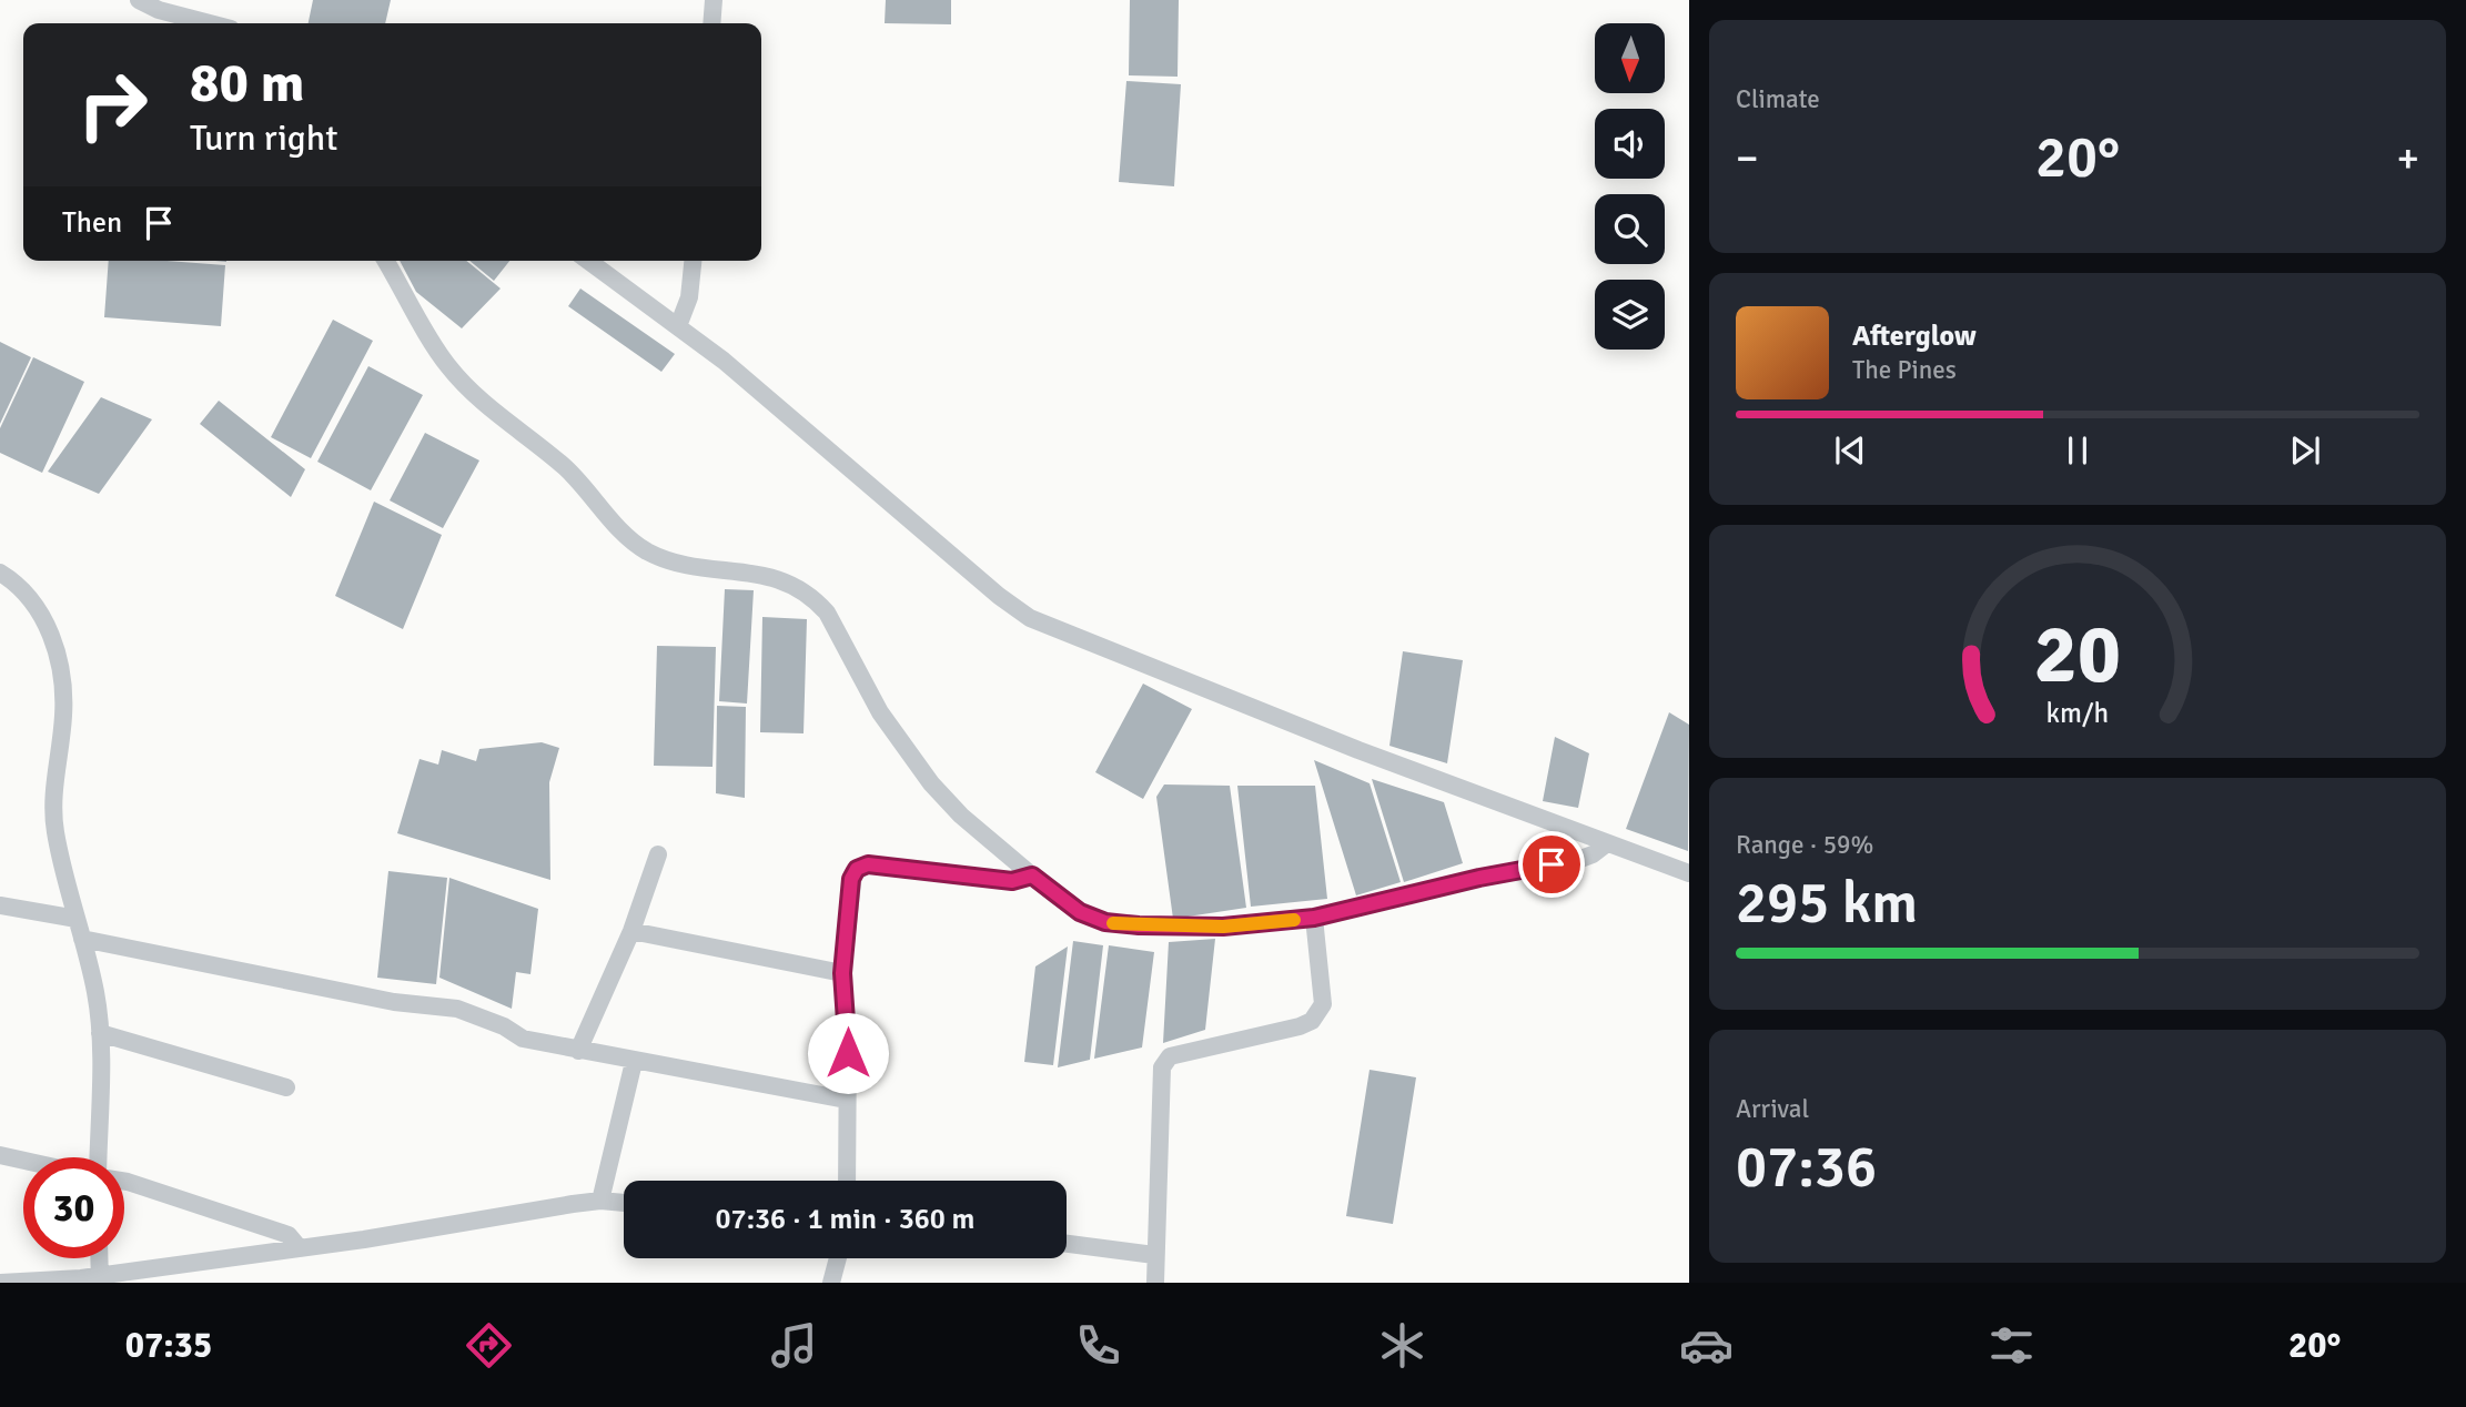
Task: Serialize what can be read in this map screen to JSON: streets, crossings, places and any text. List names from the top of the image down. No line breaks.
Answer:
{"north":"bottom","page":{"tile":["Climate",["Range · 59%","295 km"],["Arrival","07:36"]],"turn":["80 m","Turn right"],"heat":["−","20°","+"],"then":"Then","song":["Afterglow","The Pines"],"limit":"30","trip":"07:36 · 1 min · 360 m","tabs":["07:35","20°"],"gauge":["20","km/h"]}}
